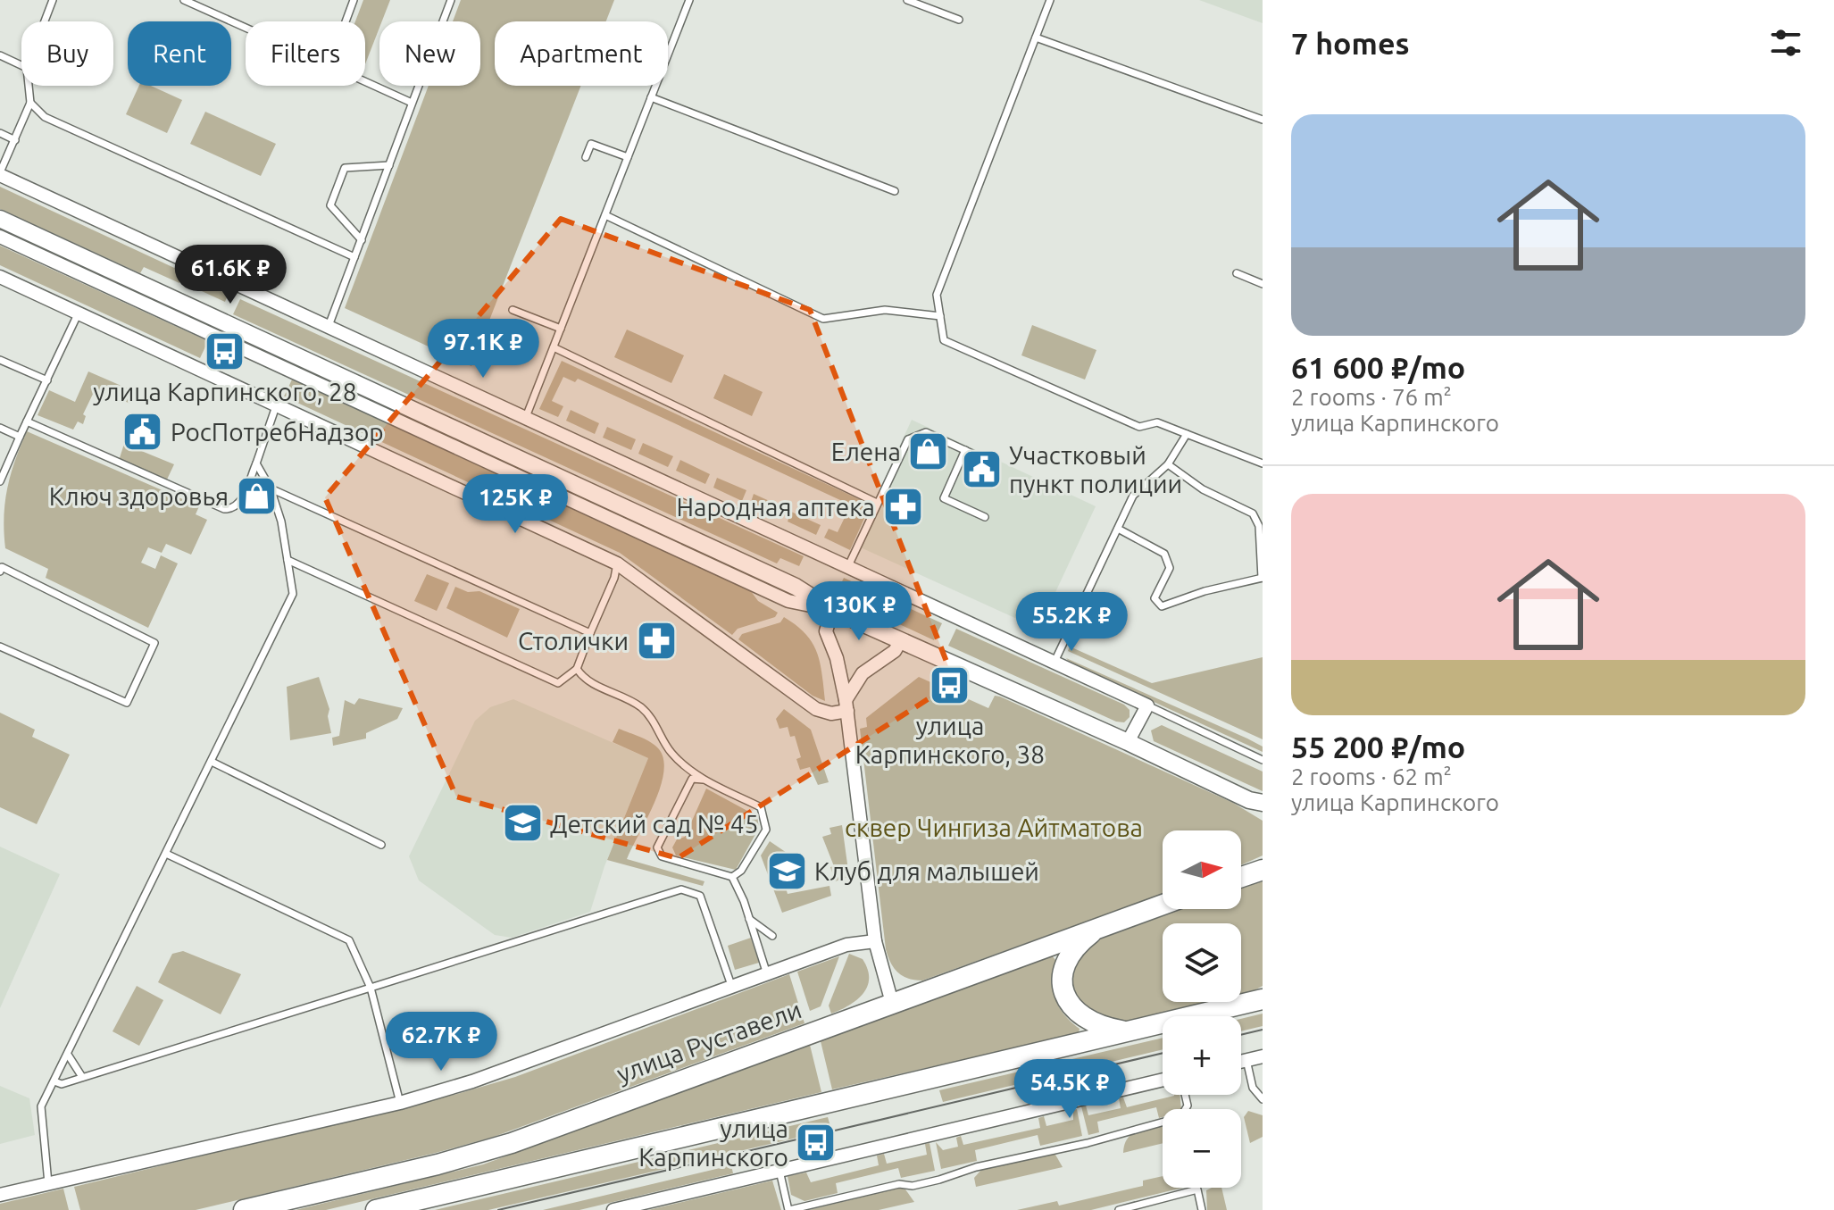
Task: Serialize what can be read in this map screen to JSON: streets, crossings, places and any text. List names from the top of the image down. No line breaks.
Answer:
{"streets":{"main road":["улица Руставели"]},"parks":["сквер Чингиза Айтматова"],"places":{"bus stop":["улица Карпинского, 28","улица Карпинского, 38","улица Карпинского"],"public building":["РосПотребНадзор","Участковый пункт полиции"],"shop":["Елена","Ключ здоровья"],"pharmacy":["Народная аптека","Столички"],"school or university":["Детский сад № 45","Клуб для малышей"]},"north":"right","page":{"heading":"7 homes","chip":["Buy","Rent","Filters","New","Apartment"],"list":[{"name":"61 600 ₽/mo","note":"2 rooms · 76 m² · улица Карпинского"},{"name":"55 200 ₽/mo","note":"2 rooms · 62 m² · улица Карпинского"}],"price":["61.6K ₽","97.1K ₽","125K ₽","130K ₽","55.2K ₽","62.7K ₽","54.5K ₽"],"map_buttons":["+","−"]}}
